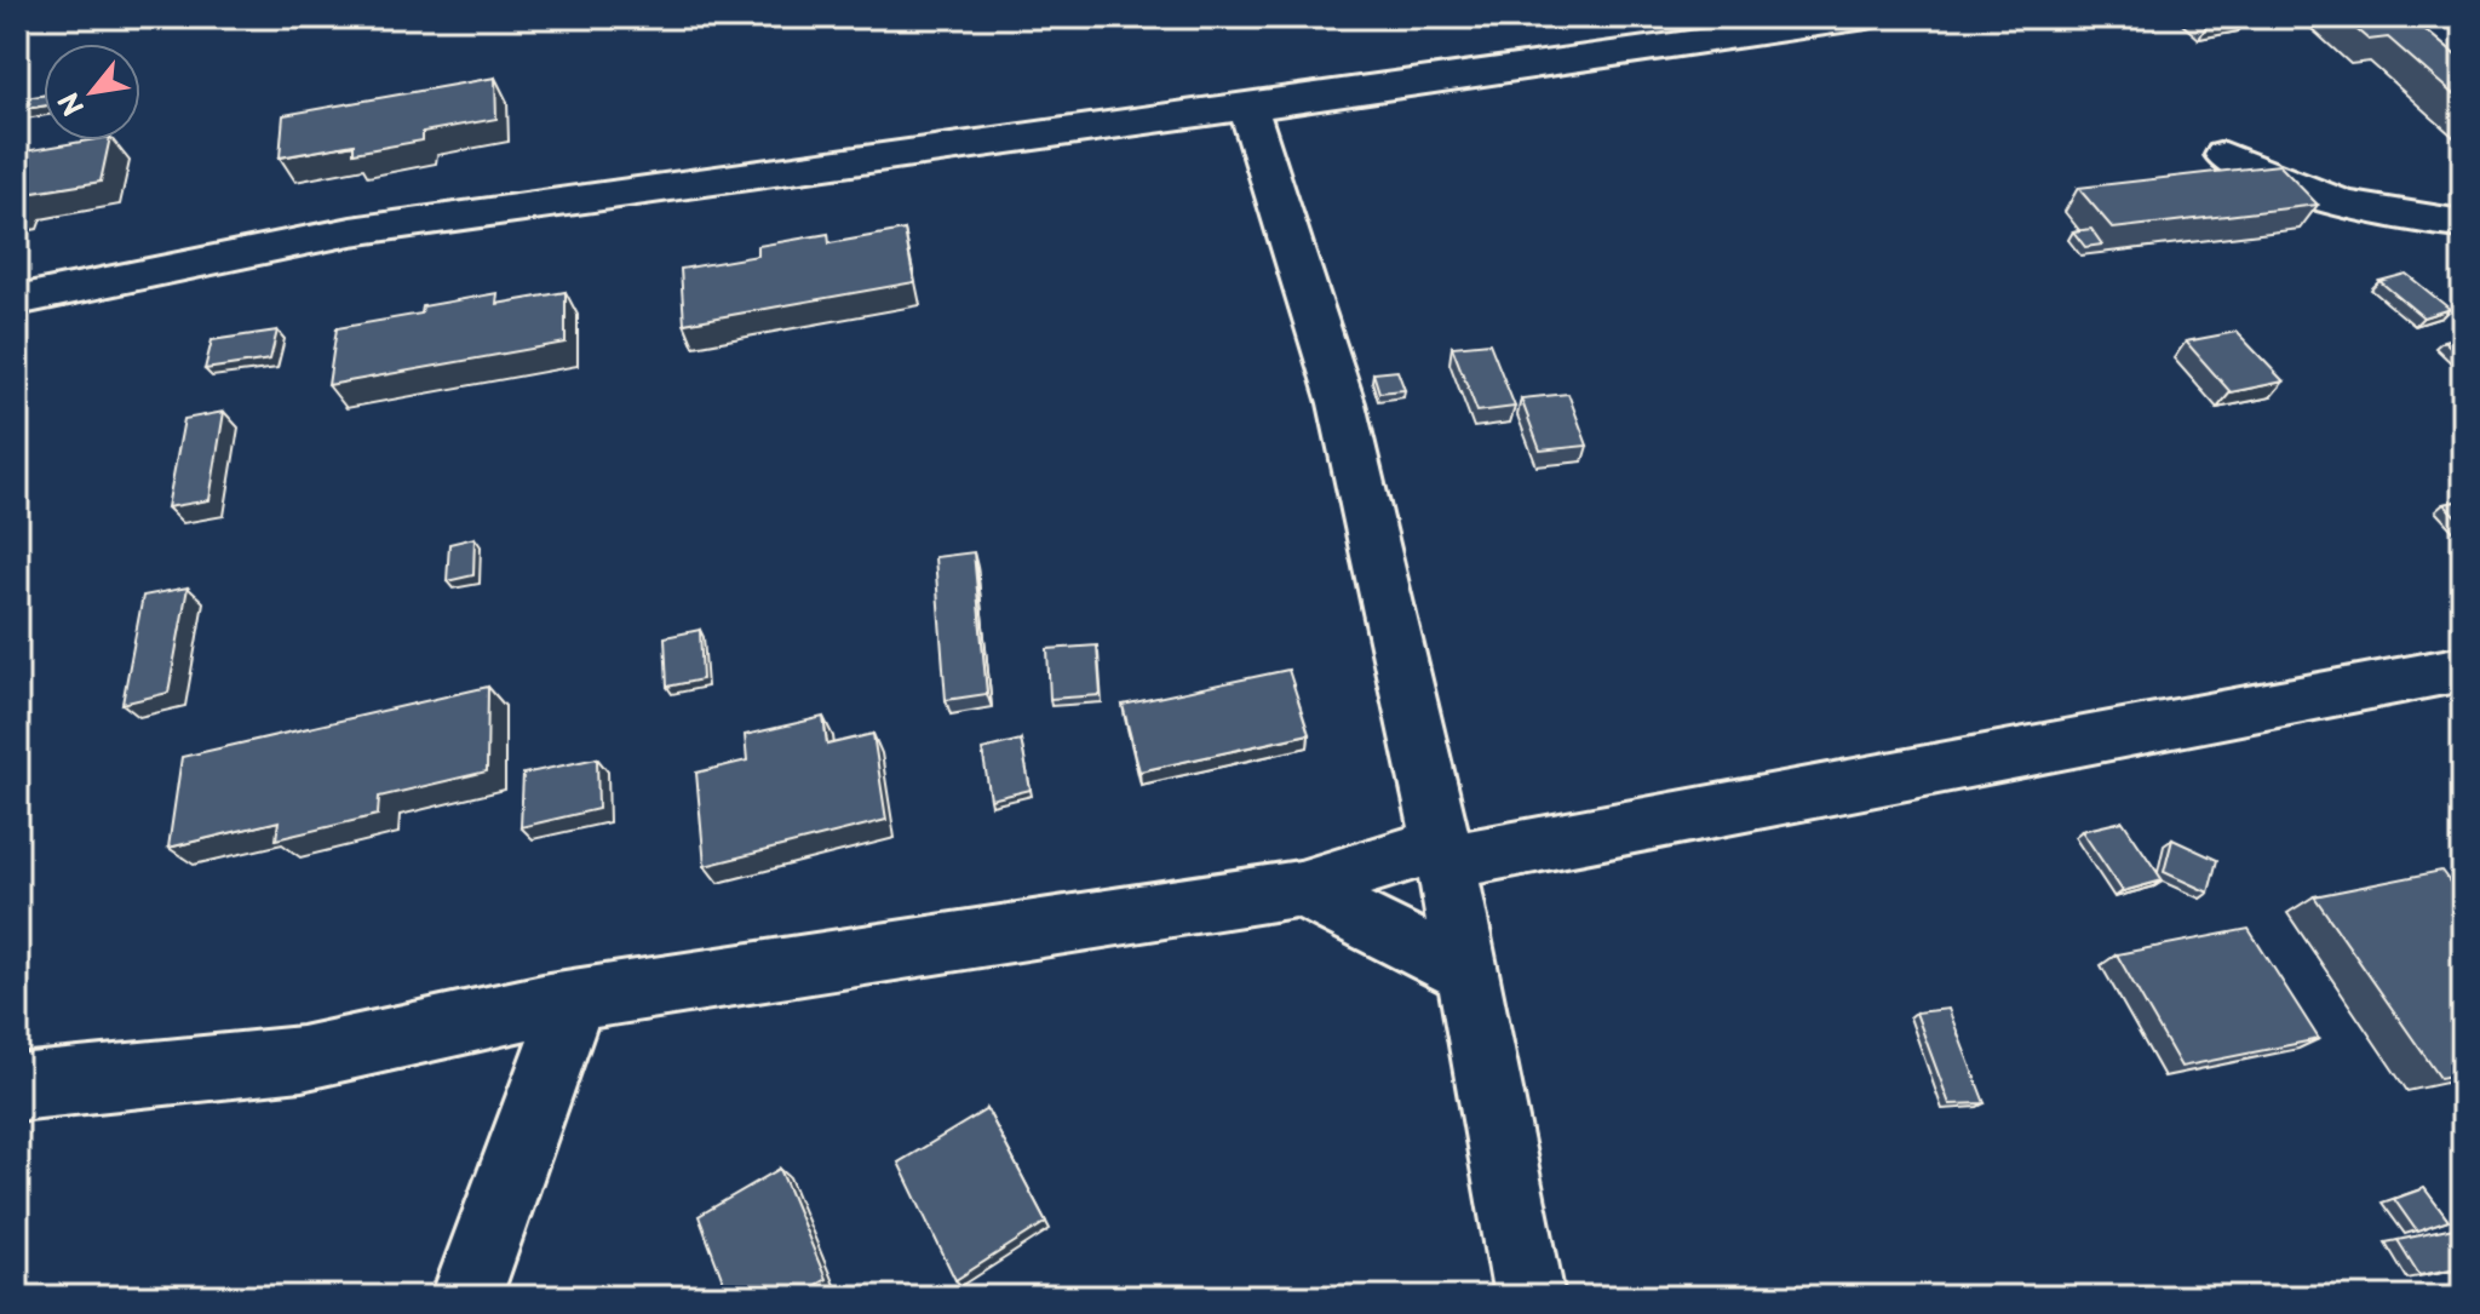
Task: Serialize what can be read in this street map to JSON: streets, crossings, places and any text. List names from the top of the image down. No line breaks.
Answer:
{"north":"bottom left"}
